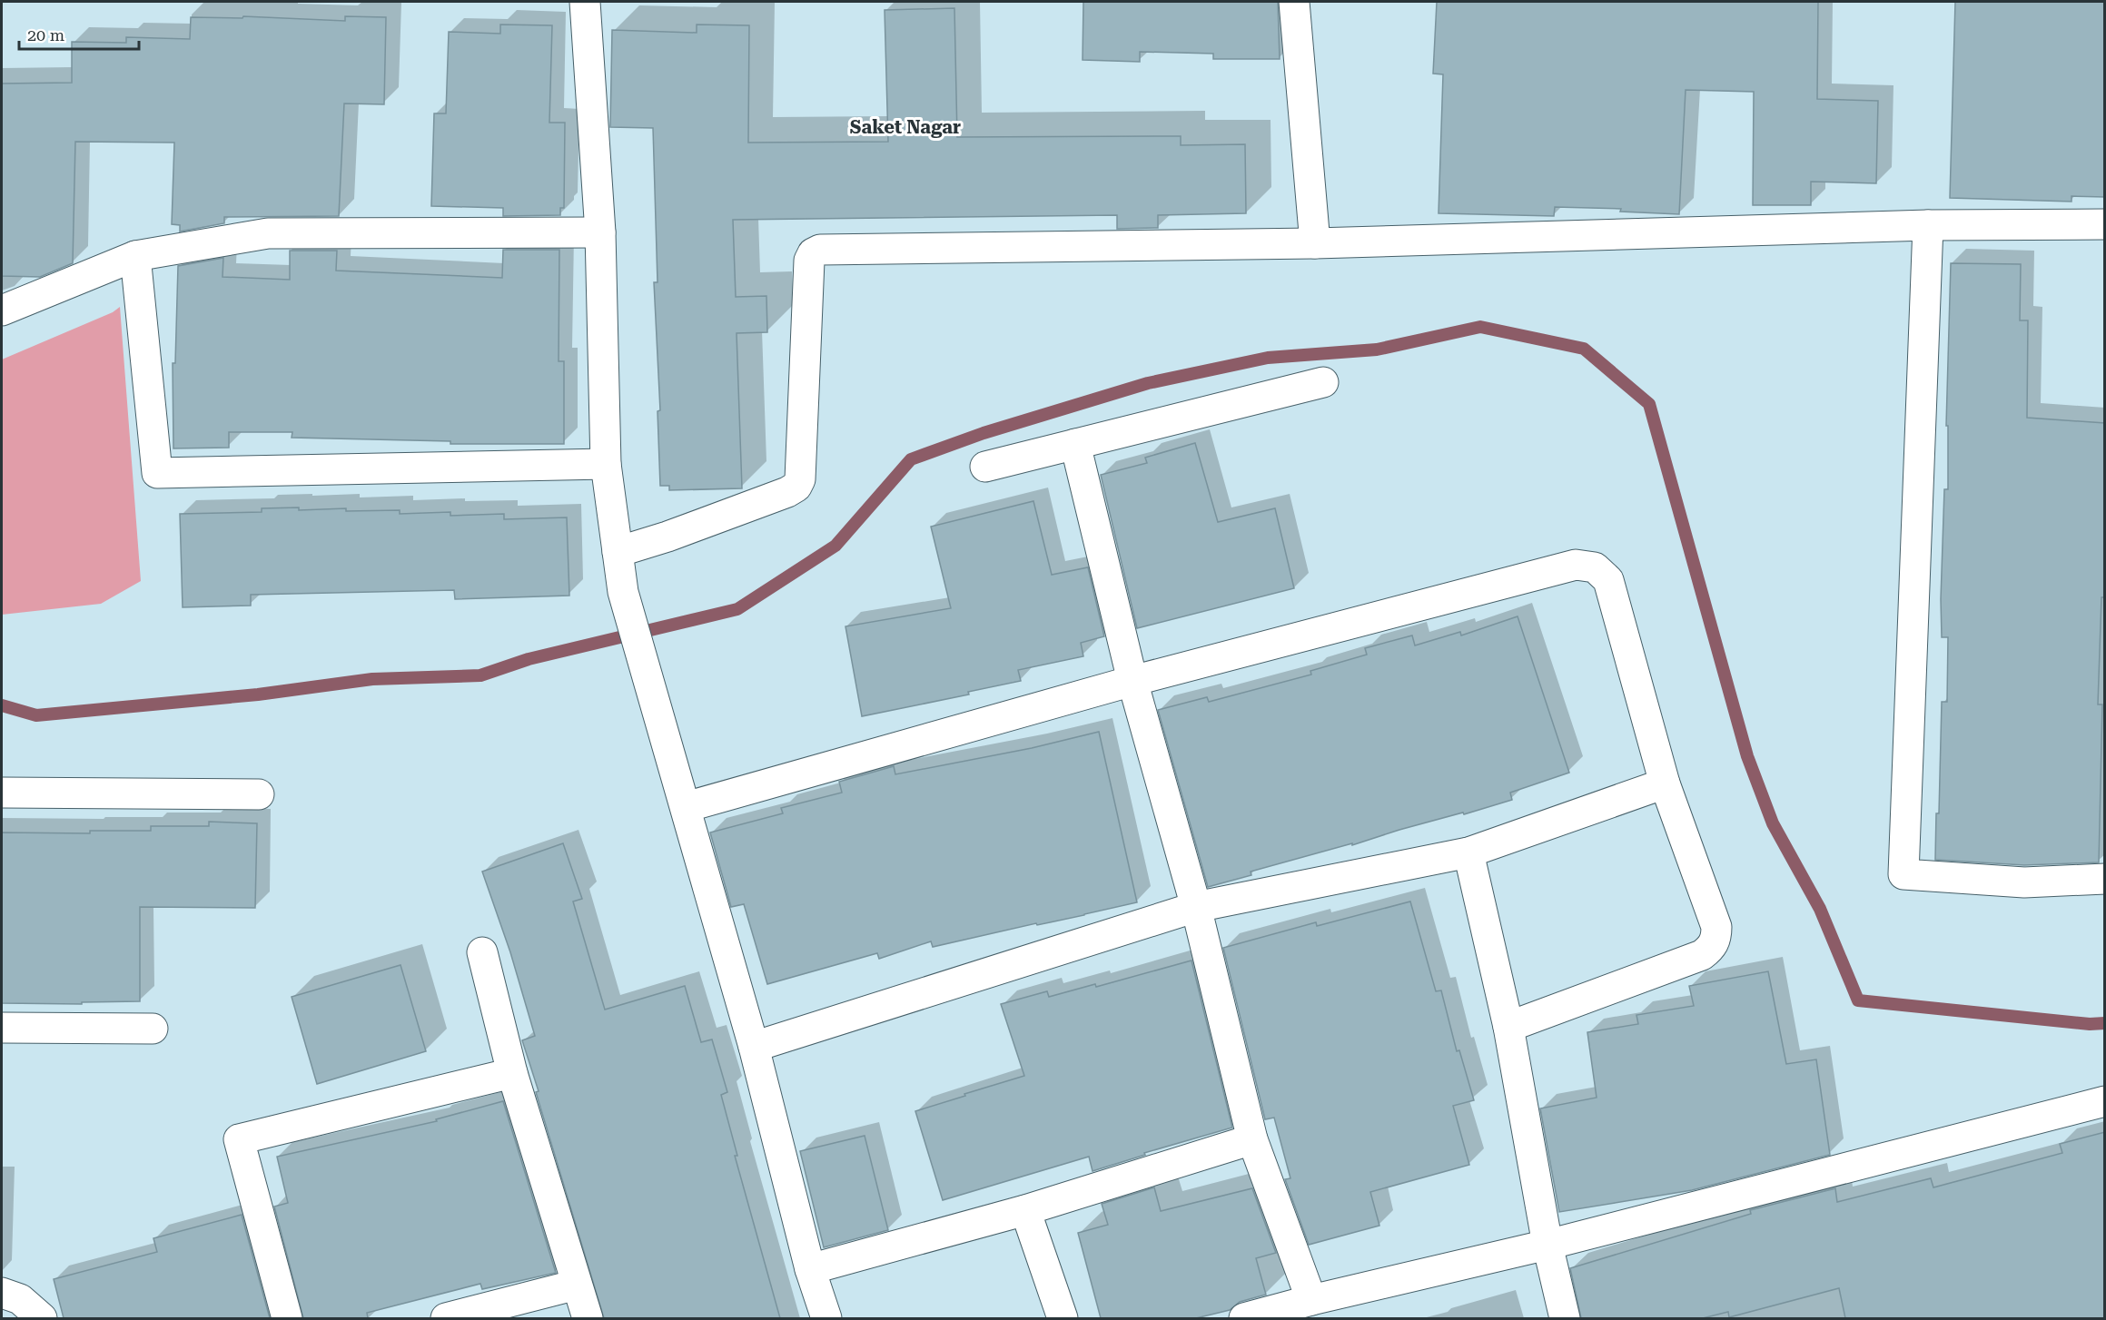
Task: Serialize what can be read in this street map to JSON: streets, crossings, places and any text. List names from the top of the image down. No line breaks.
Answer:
{"districts":["Saket Nagar"],"scale_bar":"20 m"}
